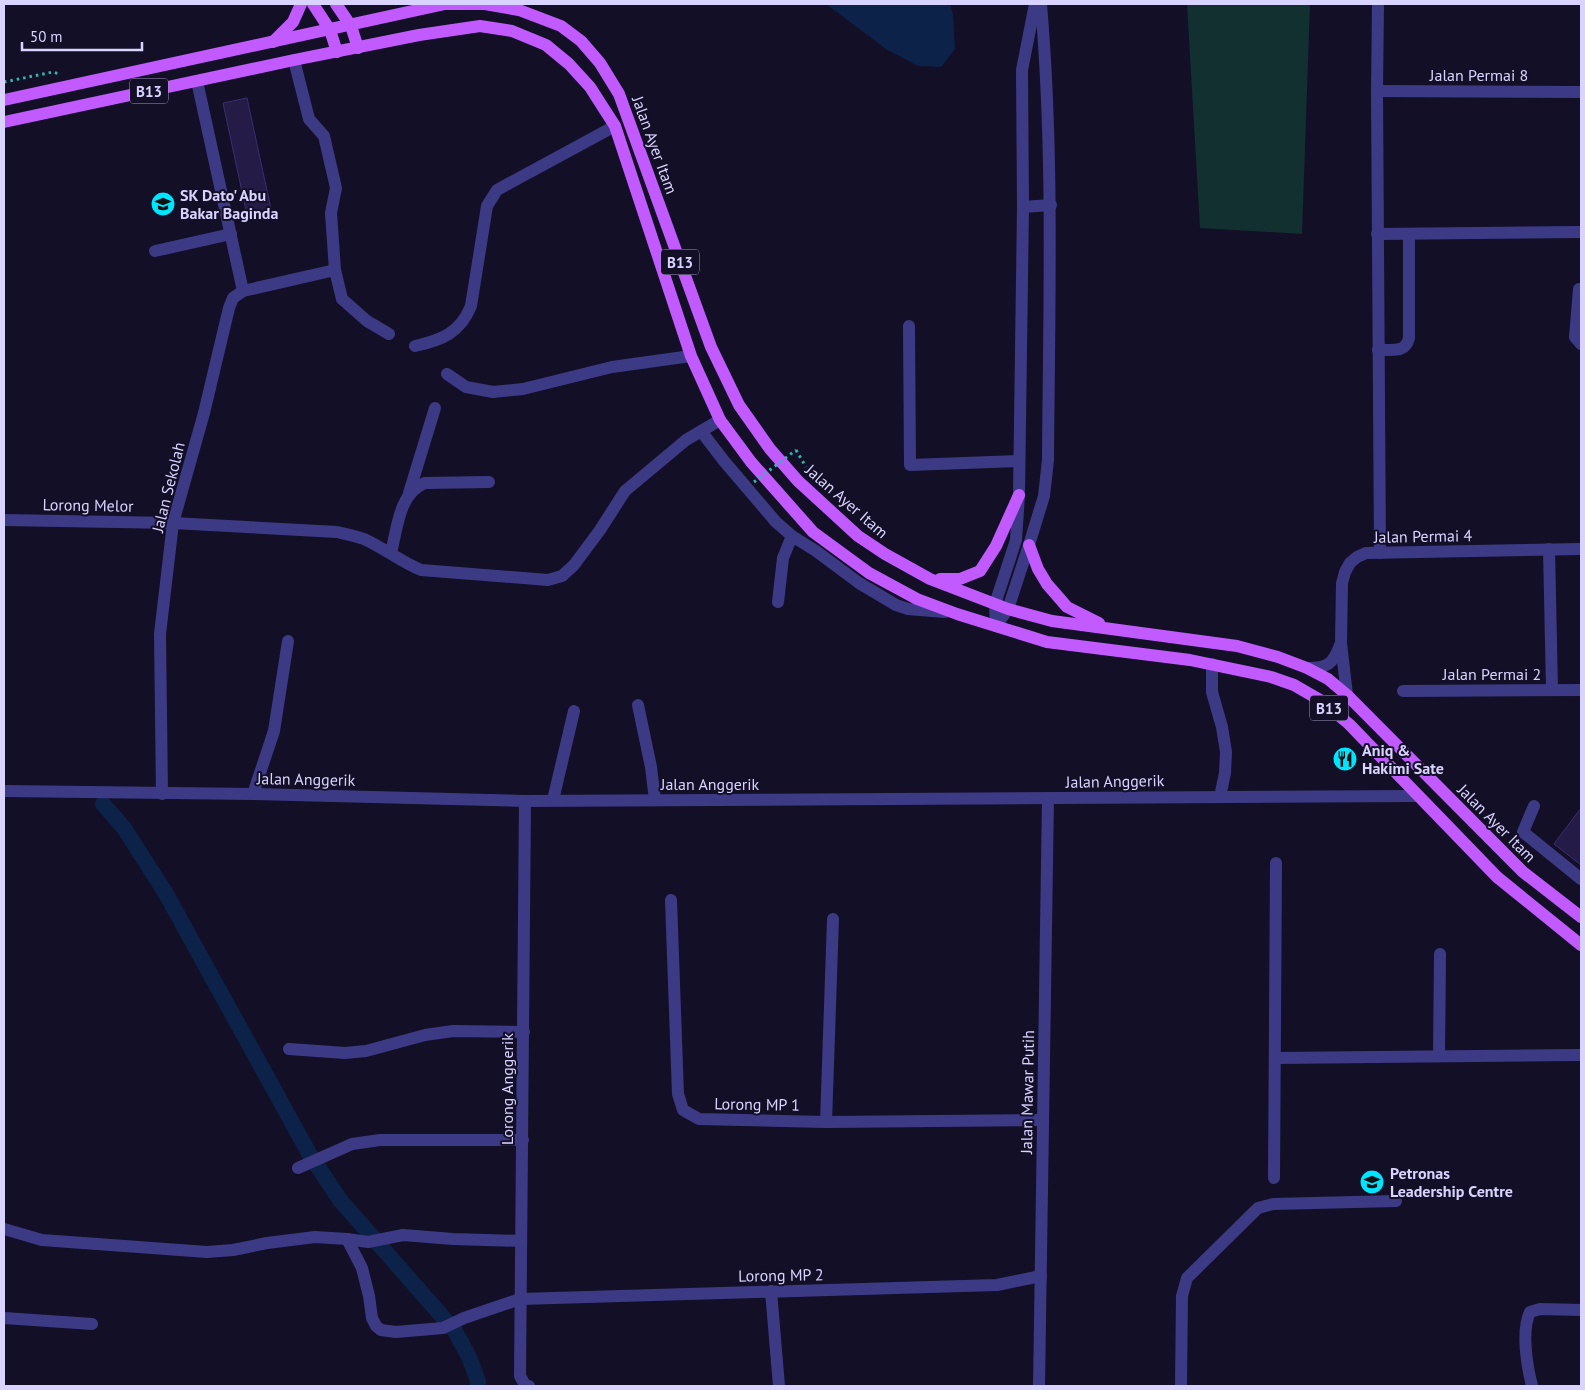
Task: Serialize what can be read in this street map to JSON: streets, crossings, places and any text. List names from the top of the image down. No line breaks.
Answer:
{"streets":{"main road":["B13","Jalan Ayer Itam"],"street":["Jalan Permai 8","Jalan Sekolah","Lorong Melor","Jalan Permai 4","Jalan Permai 2","Jalan Anggerik","Lorong Anggerik","Jalan Mawar Putih","Lorong MP 1","Lorong MP 2"]},"crossings":[["B13","Jalan Ayer Itam"],["B13","Jalan Anggerik"],["Jalan Ayer Itam","Lorong Melor"],["Jalan Ayer Itam","Jalan Permai 4"],["Jalan Sekolah","Lorong Melor"],["Jalan Sekolah","Jalan Anggerik"],["Jalan Anggerik","Lorong Anggerik"],["Jalan Anggerik","Jalan Mawar Putih"],["Lorong Anggerik","Lorong MP 2"],["Jalan Mawar Putih","Lorong MP 1"],["Jalan Mawar Putih","Lorong MP 2"]],"places":{"school or university":["SK Dato' Abu Bakar Baginda","Petronas Leadership Centre"],"restaurant":["Aniq & Hakimi Sate"]},"scale_bar":"50 m"}
